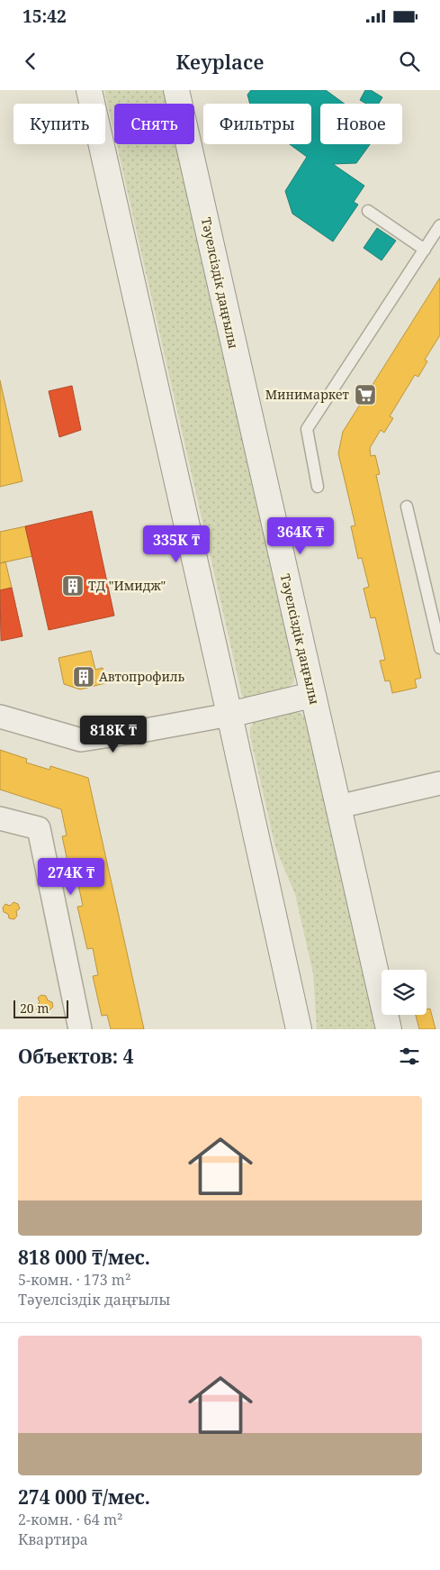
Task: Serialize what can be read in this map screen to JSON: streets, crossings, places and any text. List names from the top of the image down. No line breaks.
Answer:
{"streets":{"street":["Тәуелсіздік даңғылы"]},"places":{"supermarket":["Минимаркет"],"building":["ТД \"Имидж\"","Автопрофиль"]},"scale_bar":"20 m","page":{"status":"15:42","header":"Keyplace","chip":["Купить","Снять","Фильтры","Новое"],"price":["364K ₸","335K ₸","818K ₸","274K ₸"],"scale":"20 m","heading":"Объектов: 4","list":[{"name":"818 000 ₸/мес.","note":"5-комн. · 173 m² · Тәуелсіздік даңғылы"},{"name":"274 000 ₸/мес.","note":"2-комн. · 64 m² · Квартира"}]}}
